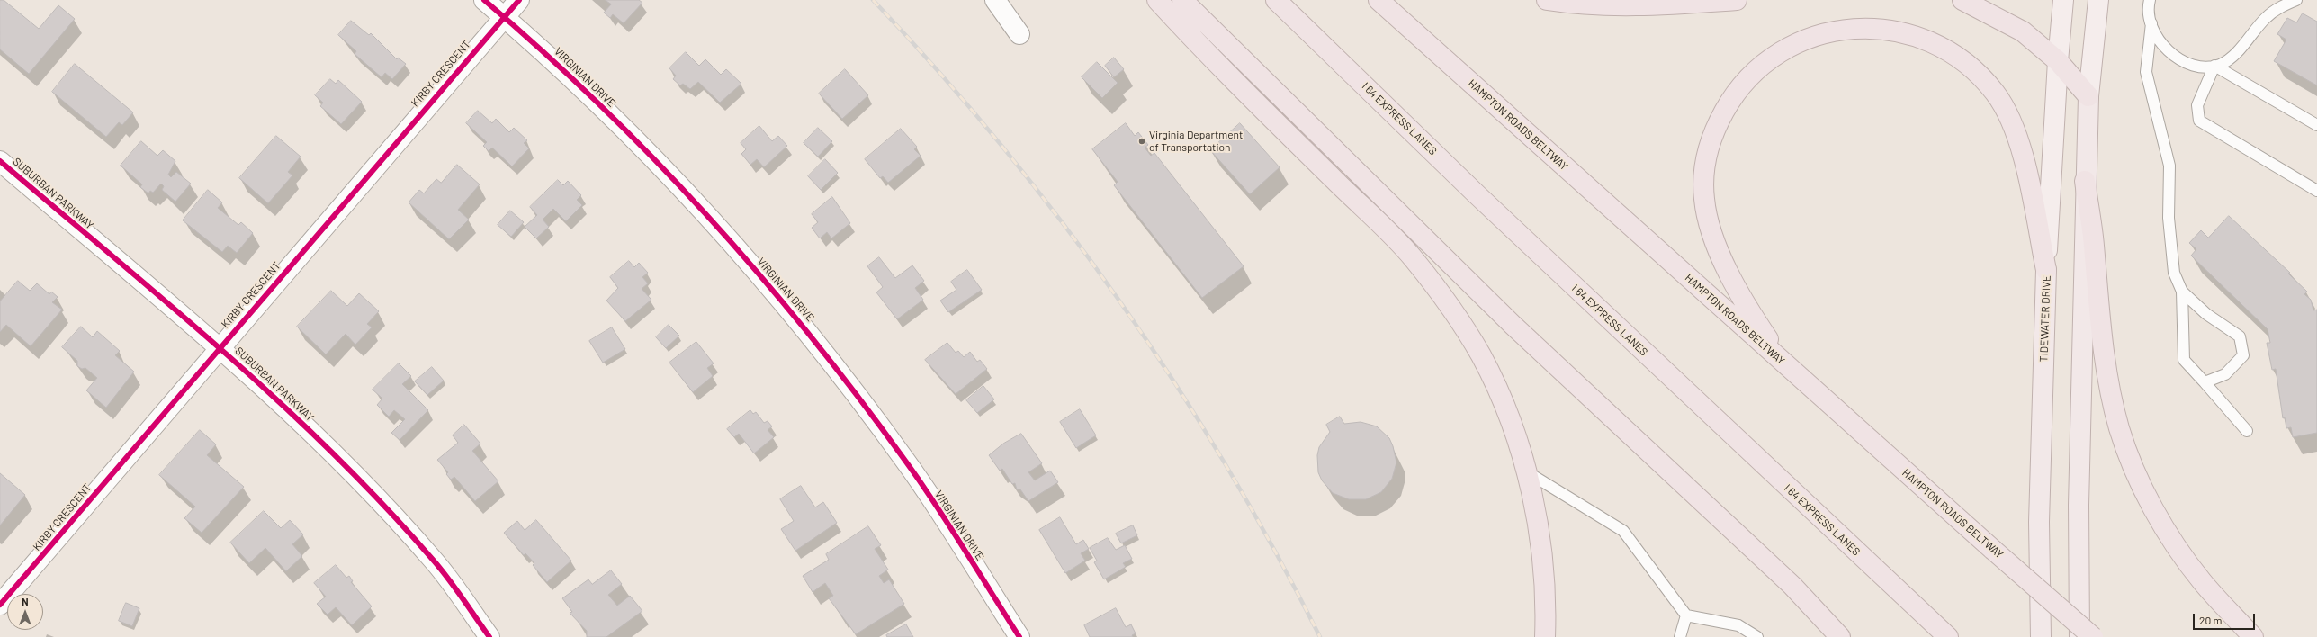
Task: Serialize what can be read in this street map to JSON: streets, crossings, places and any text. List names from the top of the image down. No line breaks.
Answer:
{"streets":{"highway":["I 64 EXPRESS LANES","HAMPTON ROADS BELTWAY","TIDEWATER DRIVE"],"street":["KIRBY CRESCENT","VIRGINIAN DRIVE","SUBURBAN PARKWAY"]},"crossings":[["KIRBY CRESCENT","VIRGINIAN DRIVE"],["KIRBY CRESCENT","SUBURBAN PARKWAY"]],"places":["Virginia Department of Transportation"],"scale_bar":"20 m","north":"top"}
